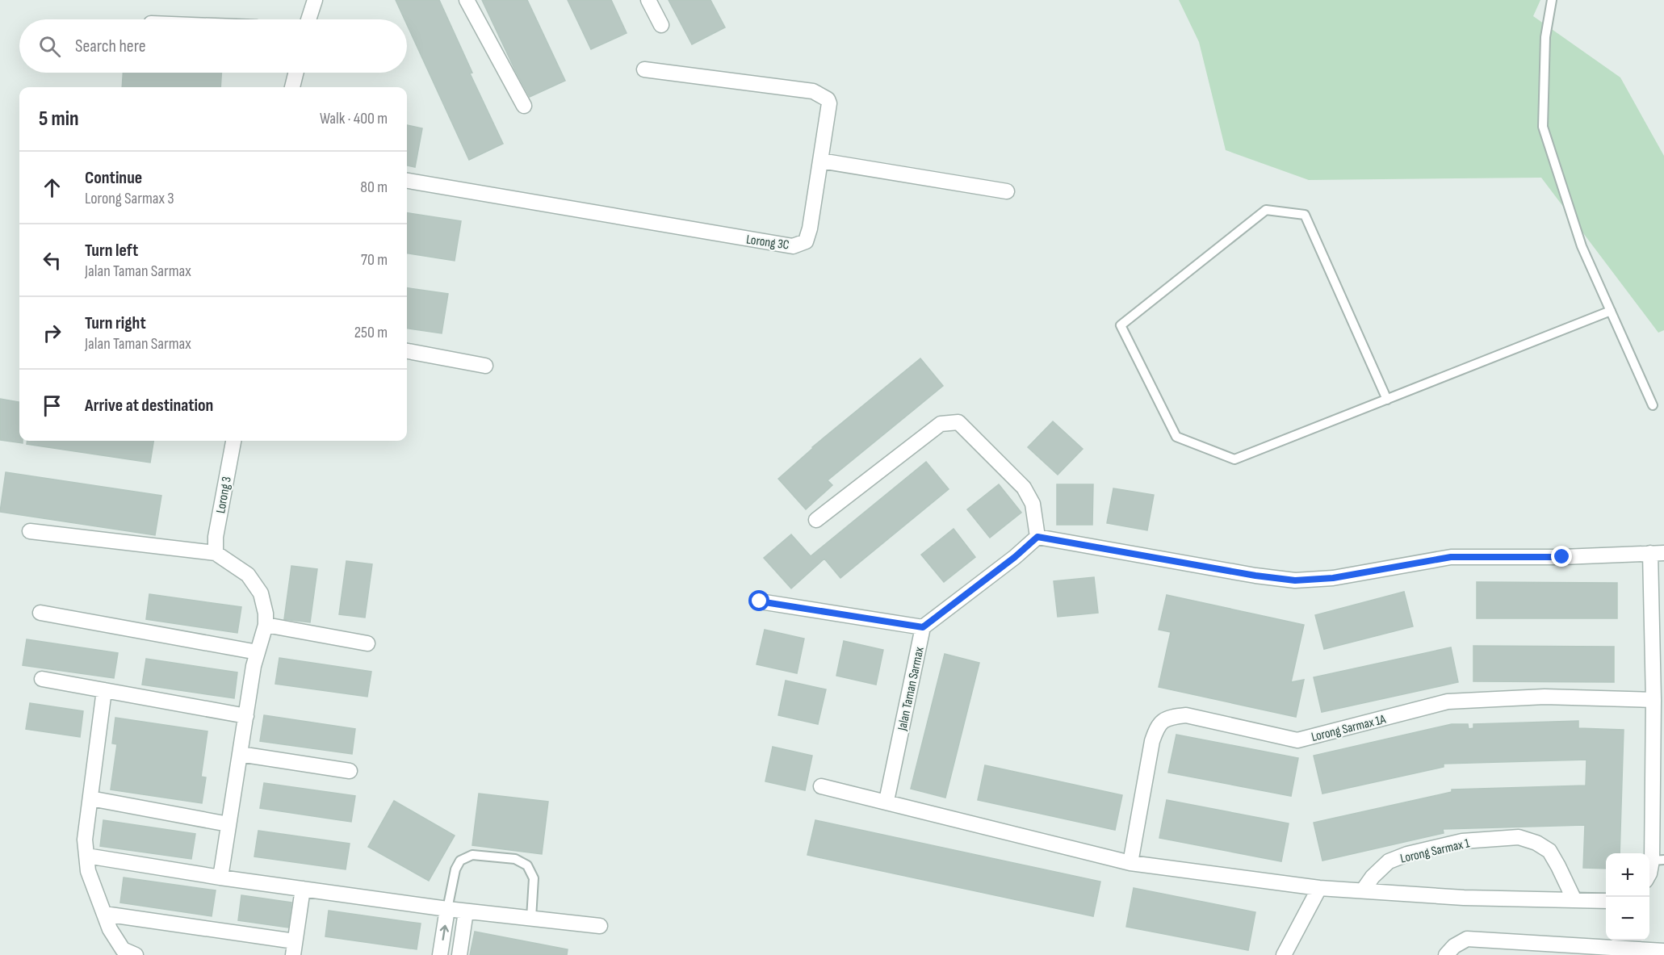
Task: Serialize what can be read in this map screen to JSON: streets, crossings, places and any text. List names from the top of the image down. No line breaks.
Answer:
{"streets":{"street":["Lorong 3C","Lorong 3","Jalan Taman Sarmax","Lorong Sarmax 1A","Lorong Sarmax 1"]},"page":{"search":"Search here","heading":["5 min","Walk · 400 m"],"list":[["Continue","Lorong Sarmax 3","80 m"],["Turn left","Jalan Taman Sarmax","70 m"],["Turn right","Jalan Taman Sarmax","250 m"],"Arrive at destination"],"map_buttons":["+","−"]}}
